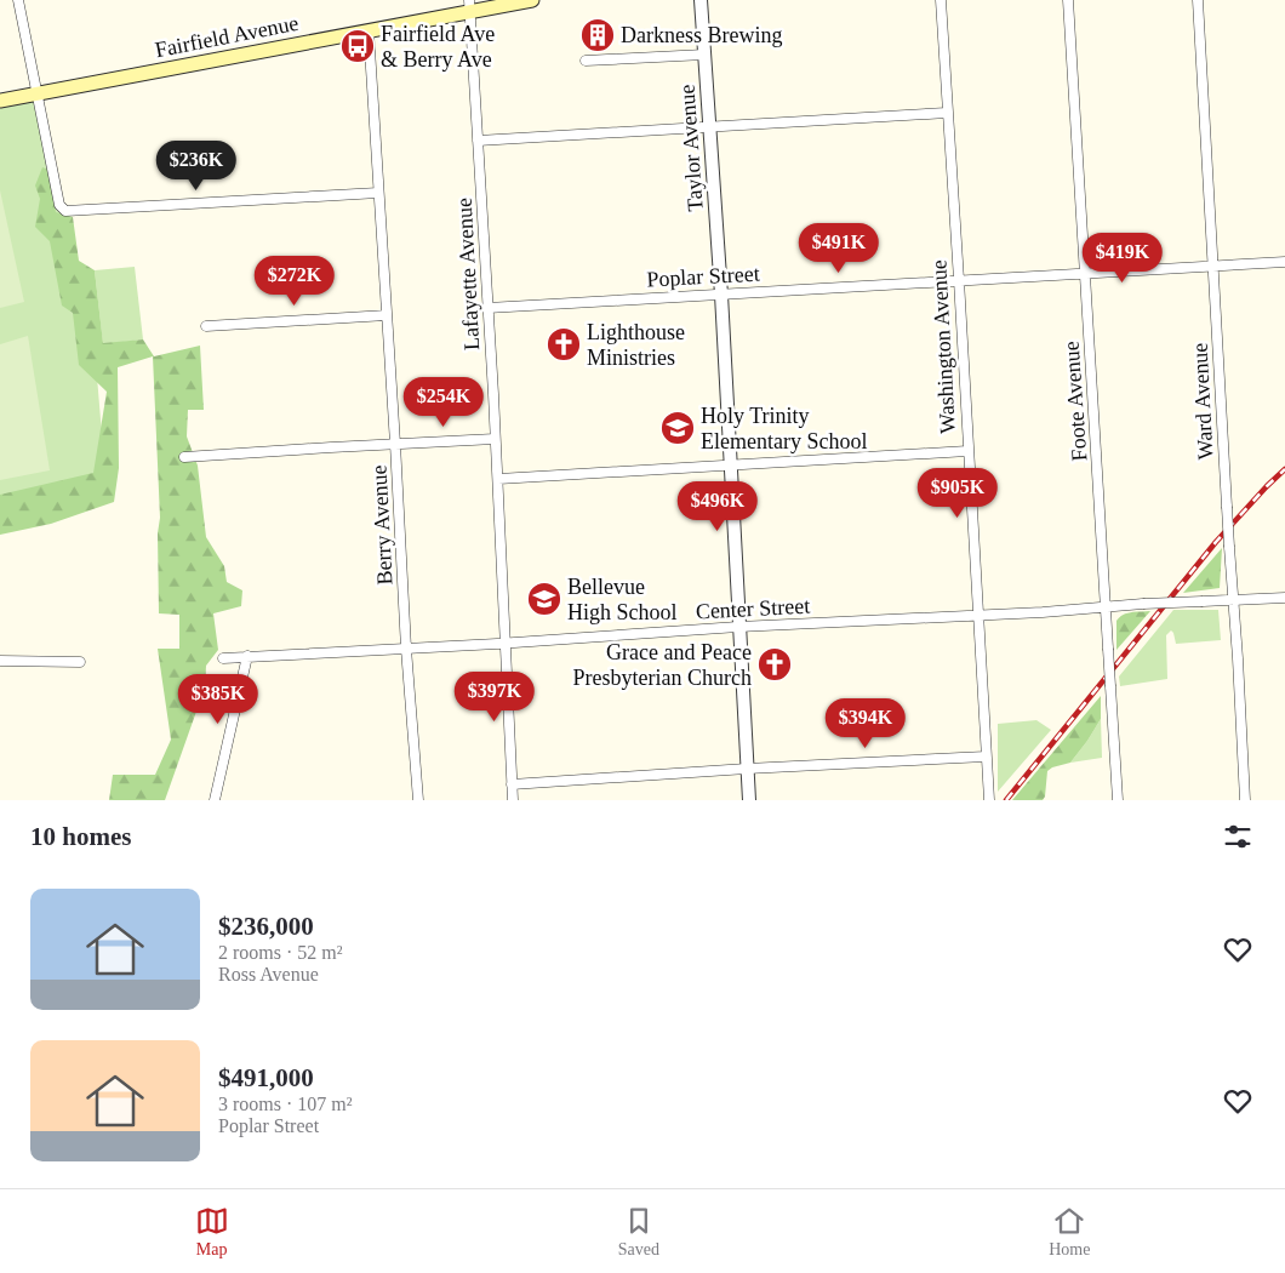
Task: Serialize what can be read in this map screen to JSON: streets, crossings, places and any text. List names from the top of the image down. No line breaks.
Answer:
{"streets":{"main road":["Fairfield Avenue"],"street":["Taylor Avenue","Lafayette Avenue","Poplar Street","Washington Avenue","Foote Avenue","Ward Avenue","Berry Avenue","Center Street"]},"crossings":[["Fairfield Avenue","Lafayette Avenue"],["Fairfield Avenue","Berry Avenue"],["Taylor Avenue","Poplar Street"],["Taylor Avenue","Center Street"],["Lafayette Avenue","Poplar Street"],["Lafayette Avenue","Center Street"],["Poplar Street","Washington Avenue"],["Poplar Street","Foote Avenue"],["Poplar Street","Ward Avenue"],["Washington Avenue","Center Street"],["Foote Avenue","Center Street"],["Ward Avenue","Center Street"],["Berry Avenue","Center Street"]],"places":{"building":["Darkness Brewing"],"bus stop":["Fairfield Ave & Berry Ave"],"church":["Lighthouse Ministries","Grace and Peace Presbyterian Church"],"school or university":["Holy Trinity Elementary School","Bellevue High School"]},"page":{"price":["$236K","$491K","$419K","$272K","$254K","$905K","$496K","$397K","$385K","$394K"],"heading":"10 homes","list":[{"name":"$236,000","note":"2 rooms · 52 m² · Ross Avenue"},{"name":"$491,000","note":"3 rooms · 107 m² · Poplar Street"}],"tabs":["Map","Saved","Home"]}}
